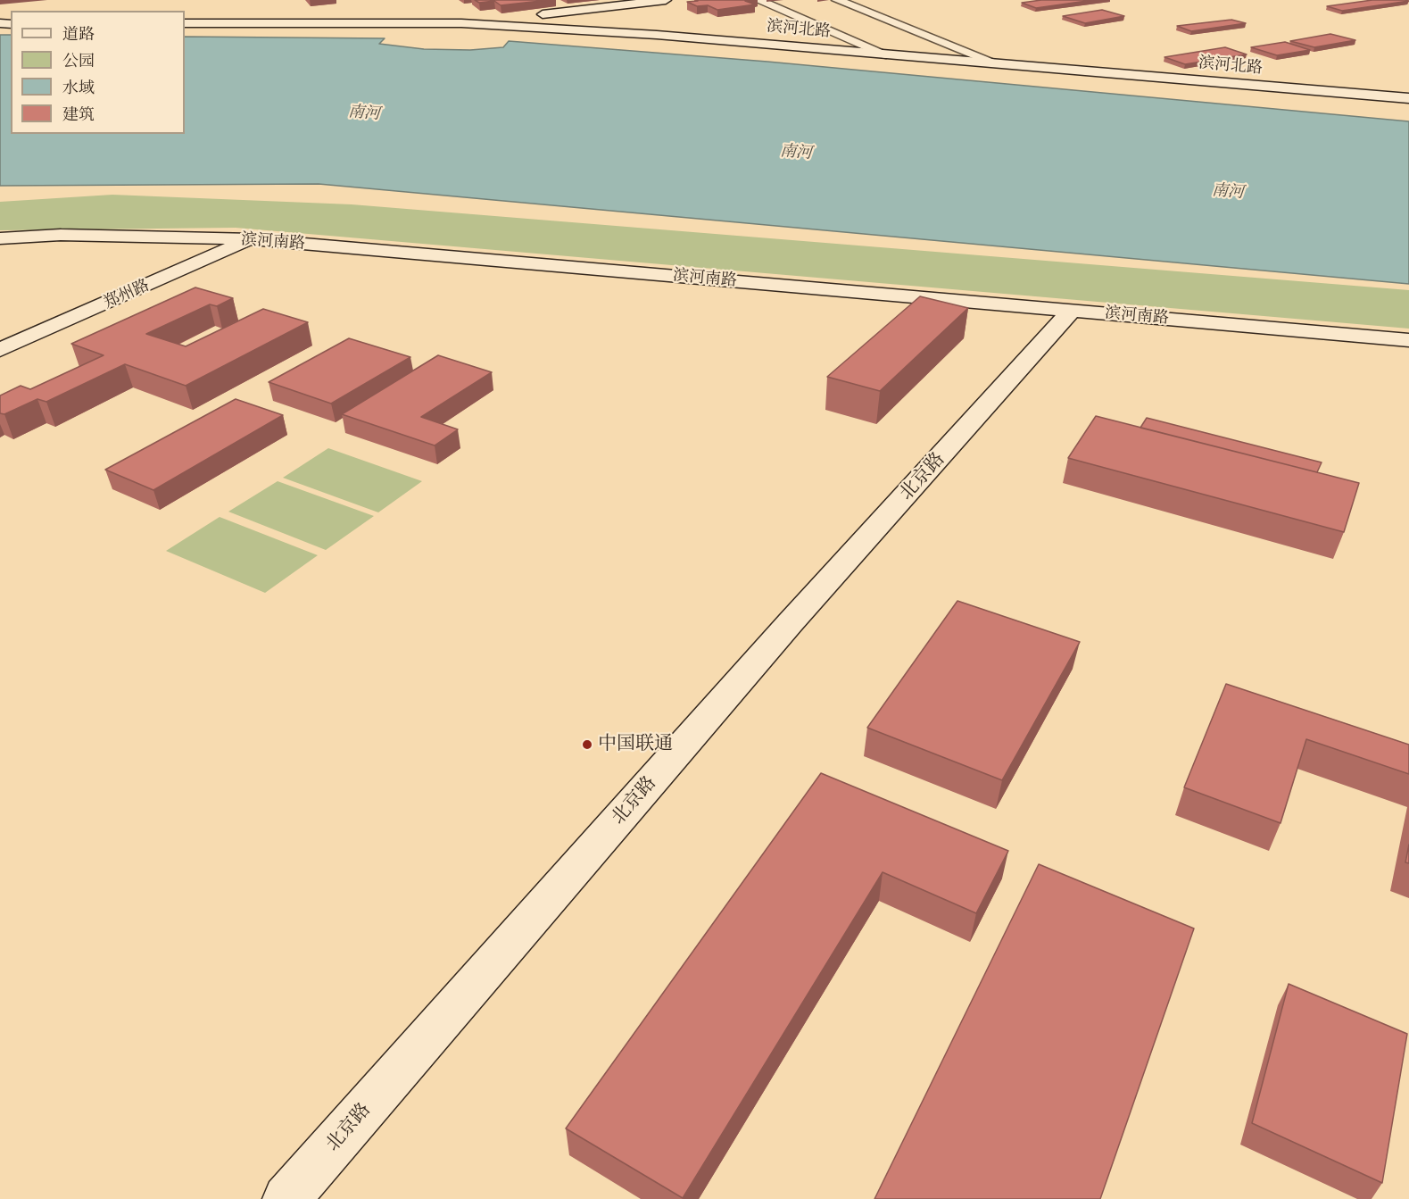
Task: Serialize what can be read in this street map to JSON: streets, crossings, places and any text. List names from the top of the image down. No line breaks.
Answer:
{"streets":{"street":["滨河北路","滨河南路","郑州路","北京路"]},"crossings":[["滨河南路","郑州路"],["滨河南路","北京路"]],"water":["南河"],"places":["中国联通"],"legend":["道路","公园","水域","建筑"]}
